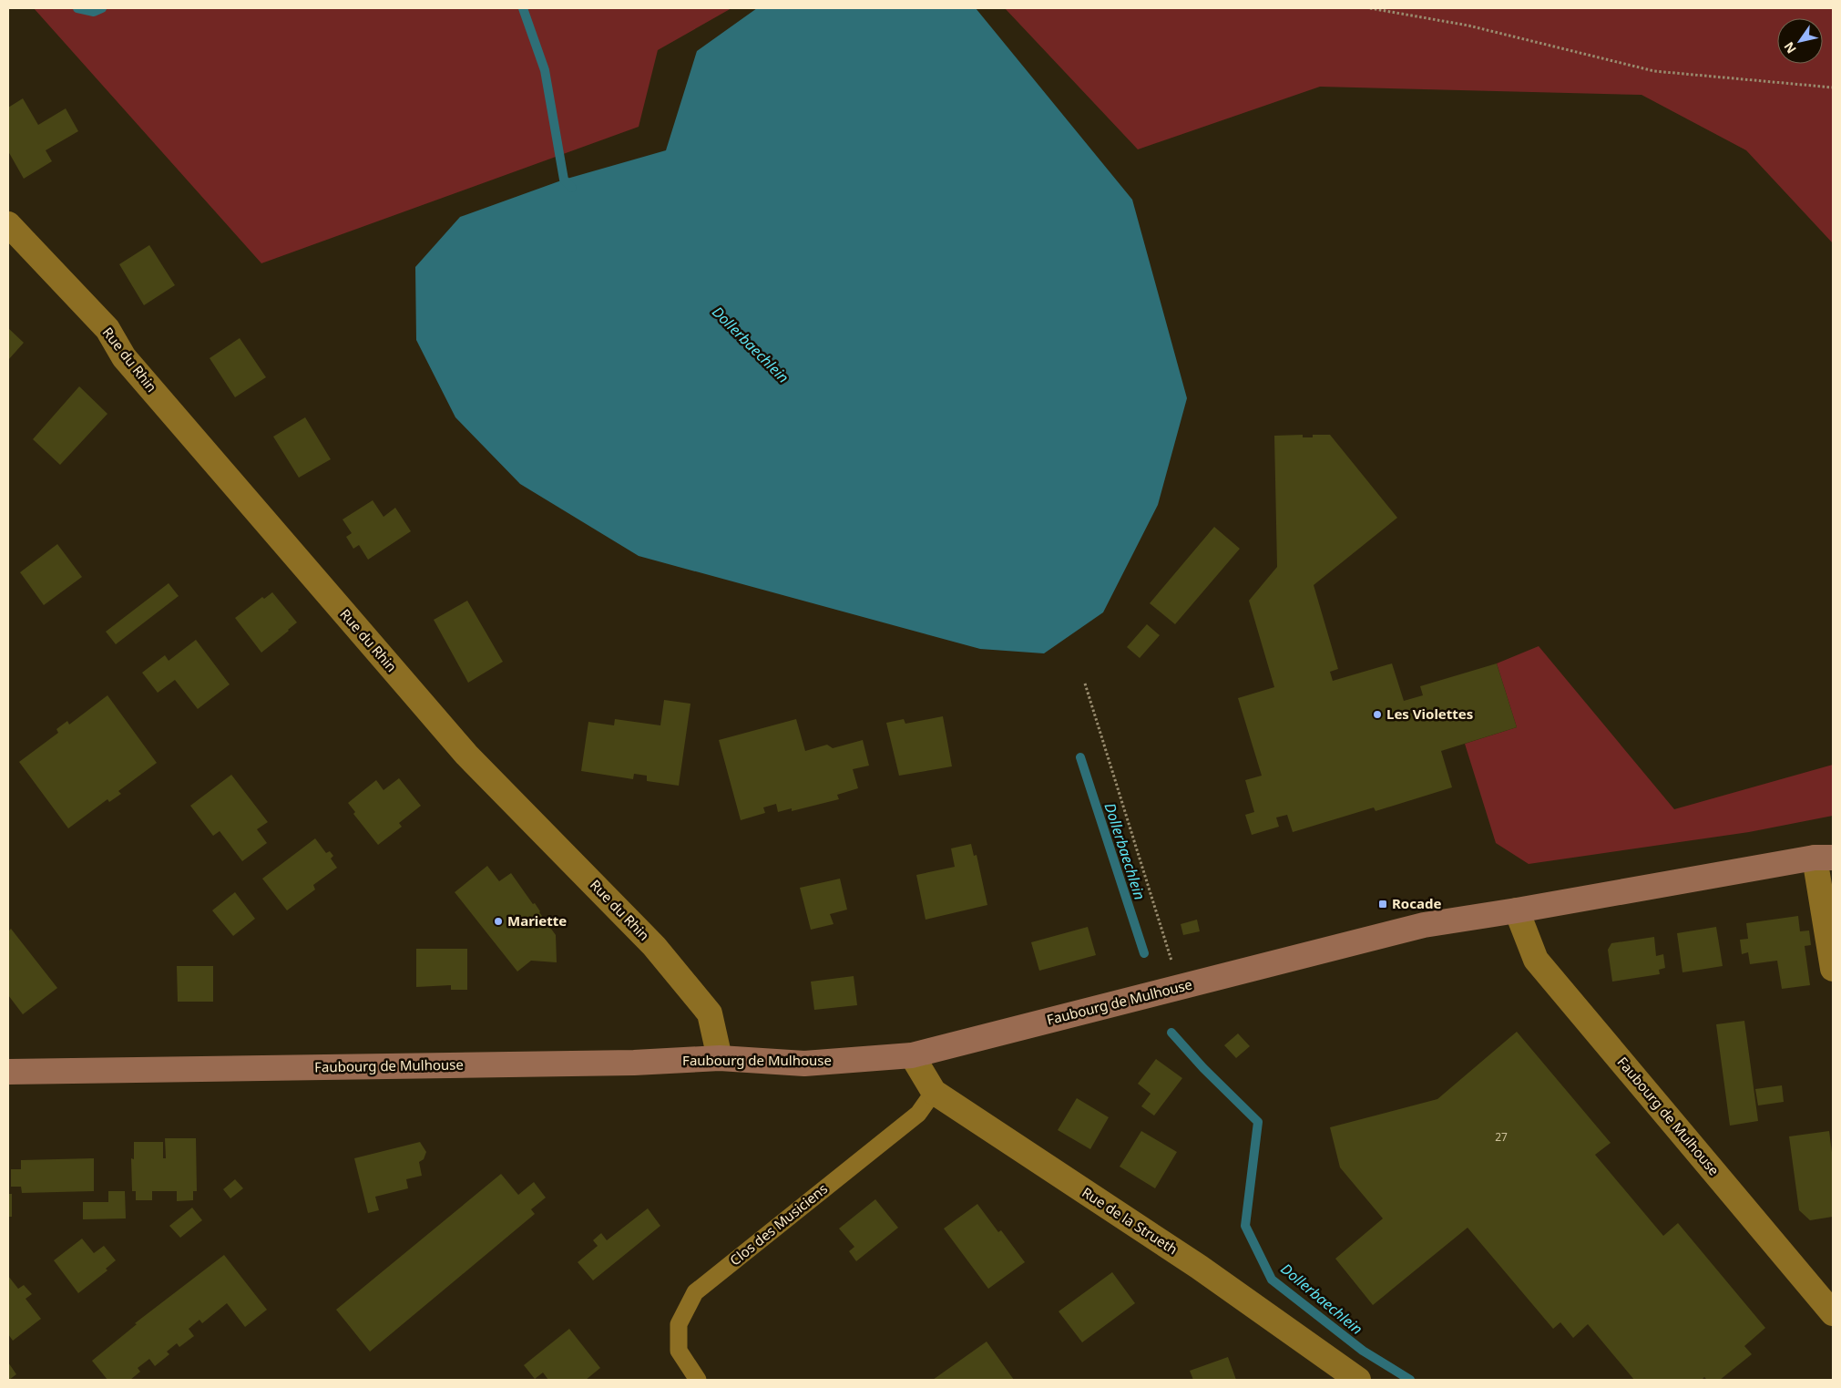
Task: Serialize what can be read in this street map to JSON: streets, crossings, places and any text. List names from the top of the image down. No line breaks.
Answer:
{"streets":{"main road":["Faubourg de Mulhouse"],"street":["Rue du Rhin","Rue de la Strueth"],"lane":["Clos des Musiciens"]},"crossings":[["Rue du Rhin","Faubourg de Mulhouse"],["Faubourg de Mulhouse","Rue de la Strueth"],["Rue de la Strueth","Clos des Musiciens"]],"water":["Dollerbaechlein"],"places":{"other":["Les Violettes","Mariette"],"transit":["Rocade"]},"house_numbers":["27"],"north":"bottom left"}
